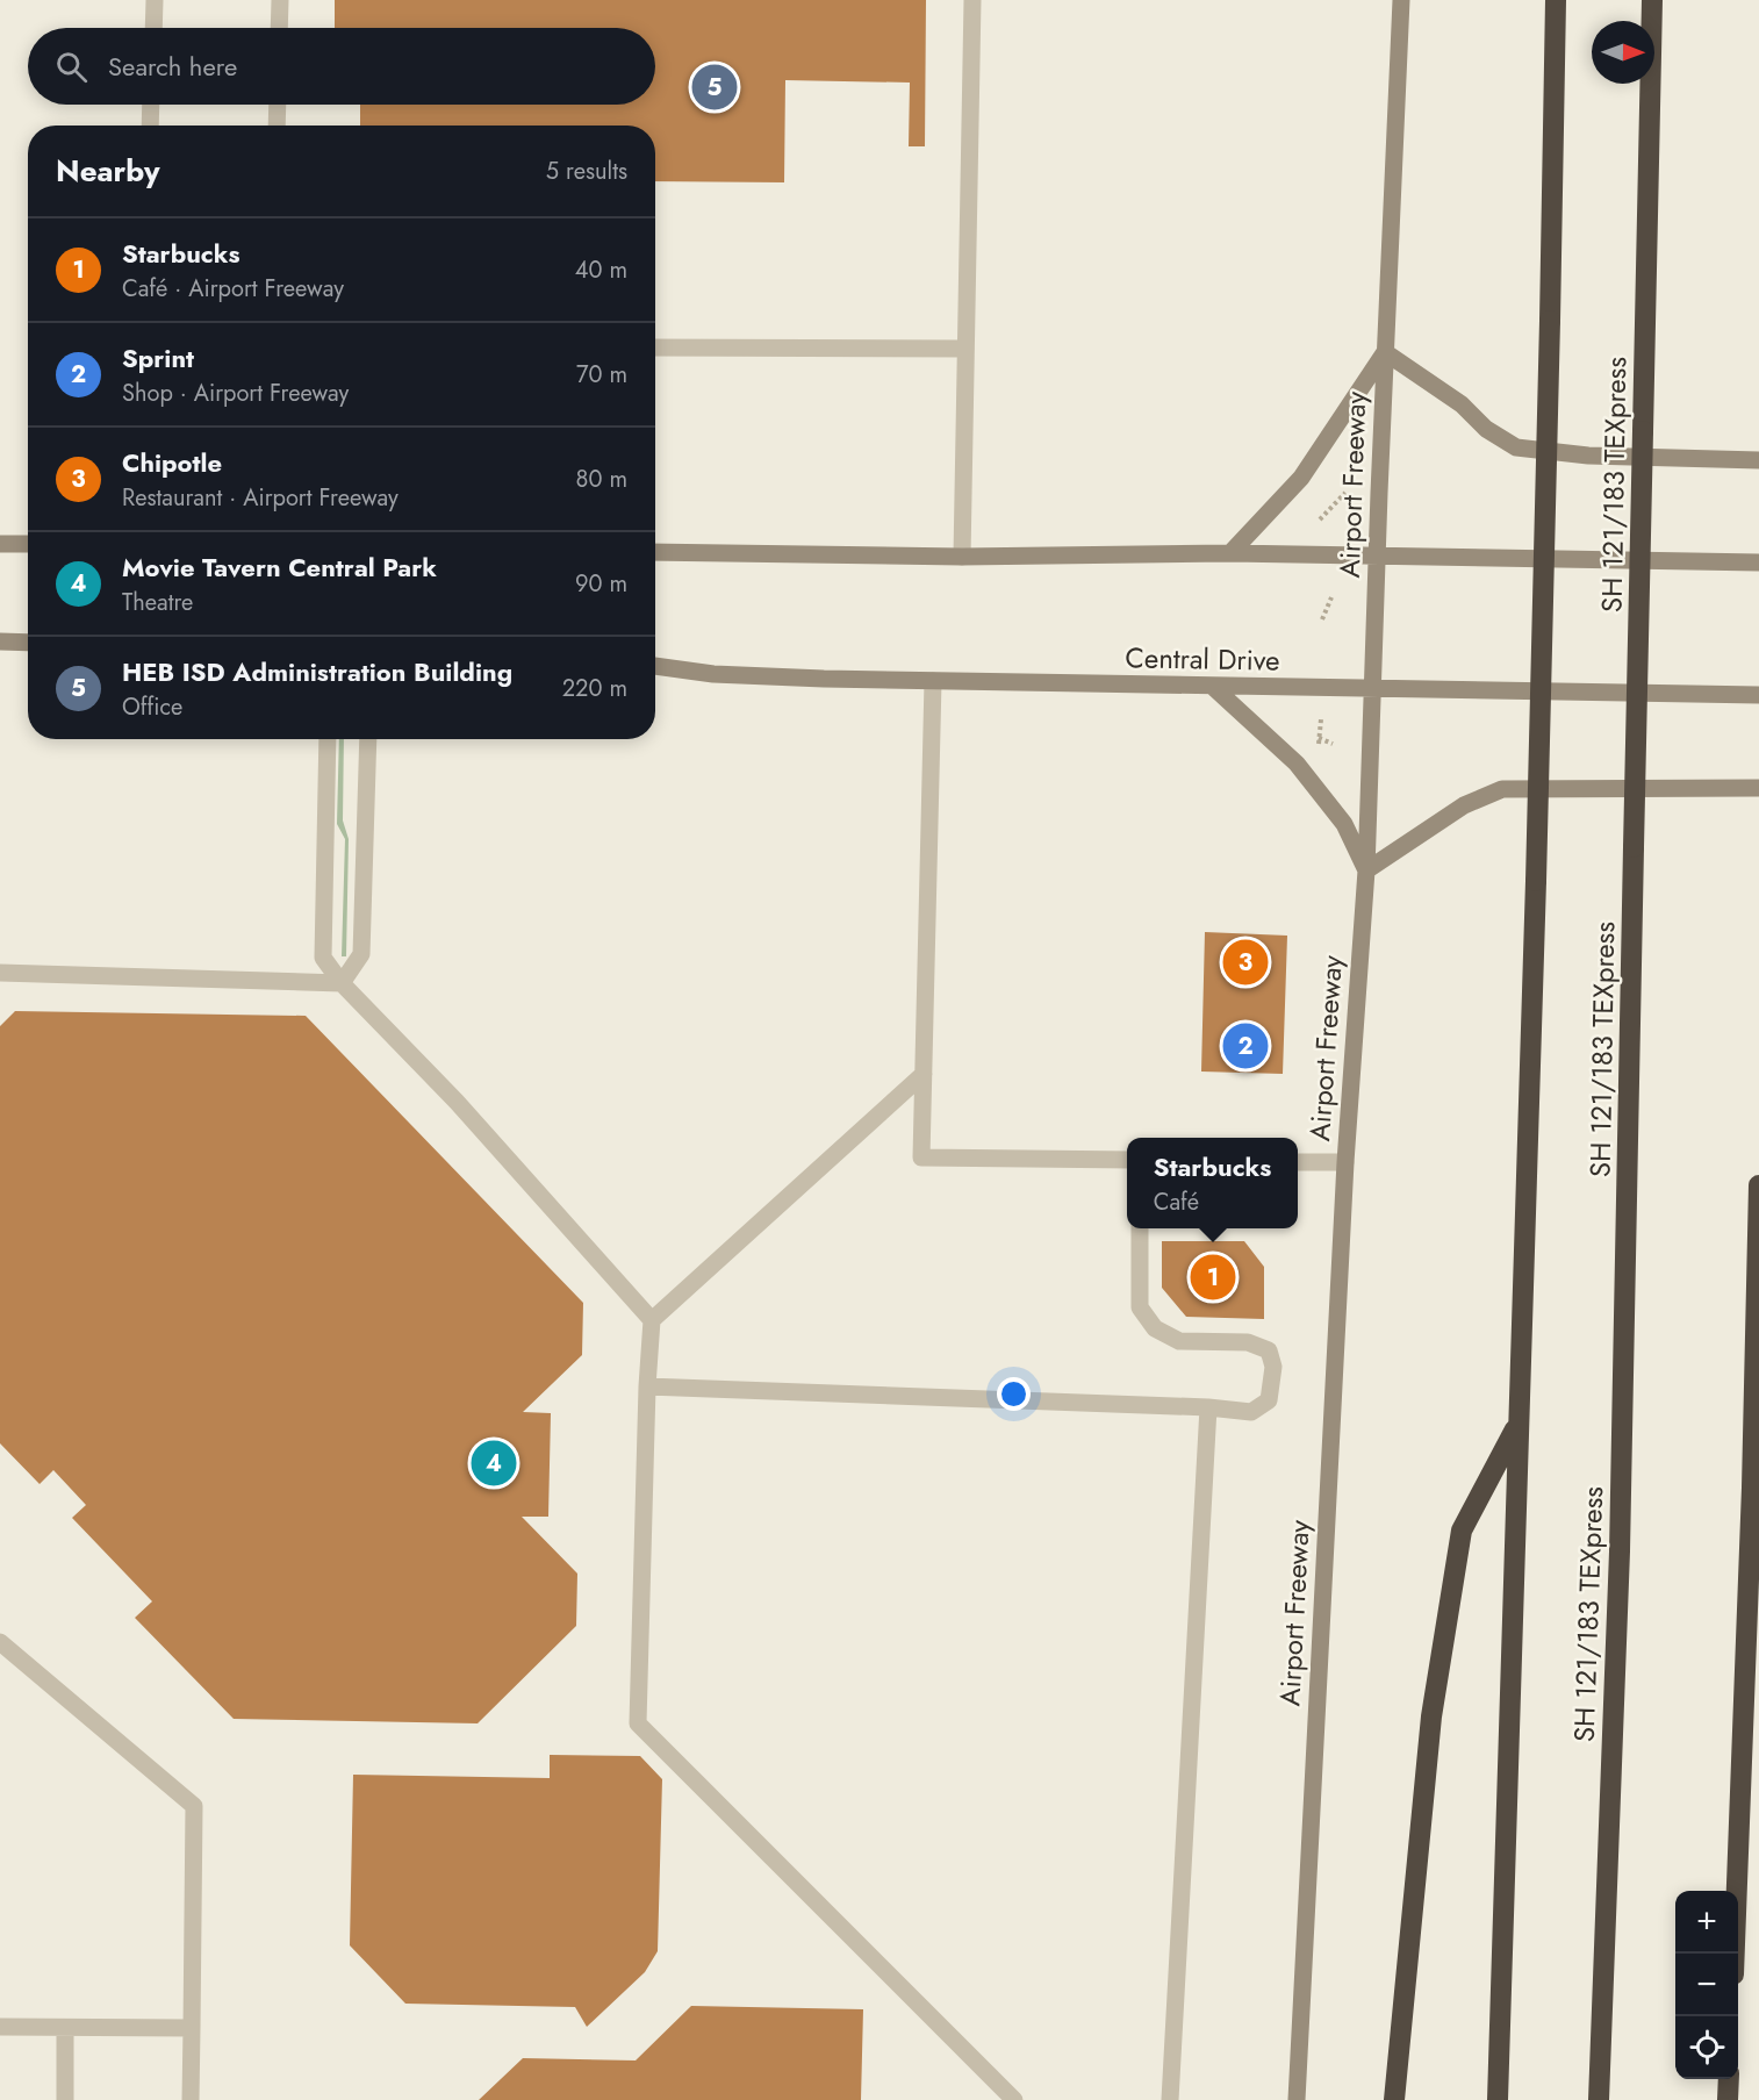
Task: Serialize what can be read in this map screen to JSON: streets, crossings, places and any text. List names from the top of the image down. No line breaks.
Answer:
{"streets":{"highway":["SH 121/183 TEXpress"],"main road":["Airport Freeway","Central Drive"]},"crossings":[["Airport Freeway","Central Drive"]],"north":"right","page":{"search":"Search here","pins":["5","3","2","1","4"],"heading":["Nearby","5 results"],"list":[{"mark":"1","name":"Starbucks","note":"Café · Airport Freeway","value":"40 m"},{"mark":"2","name":"Sprint","note":"Shop · Airport Freeway","value":"70 m"},{"mark":"3","name":"Chipotle","note":"Restaurant · Airport Freeway","value":"80 m"},{"mark":"4","name":"Movie Tavern Central Park","note":"Theatre","value":"90 m"},{"mark":"5","name":"HEB ISD Administration Building","note":"Office","value":"220 m"}],"popup":["Starbucks","Café"],"map_buttons":["+","−"]}}
